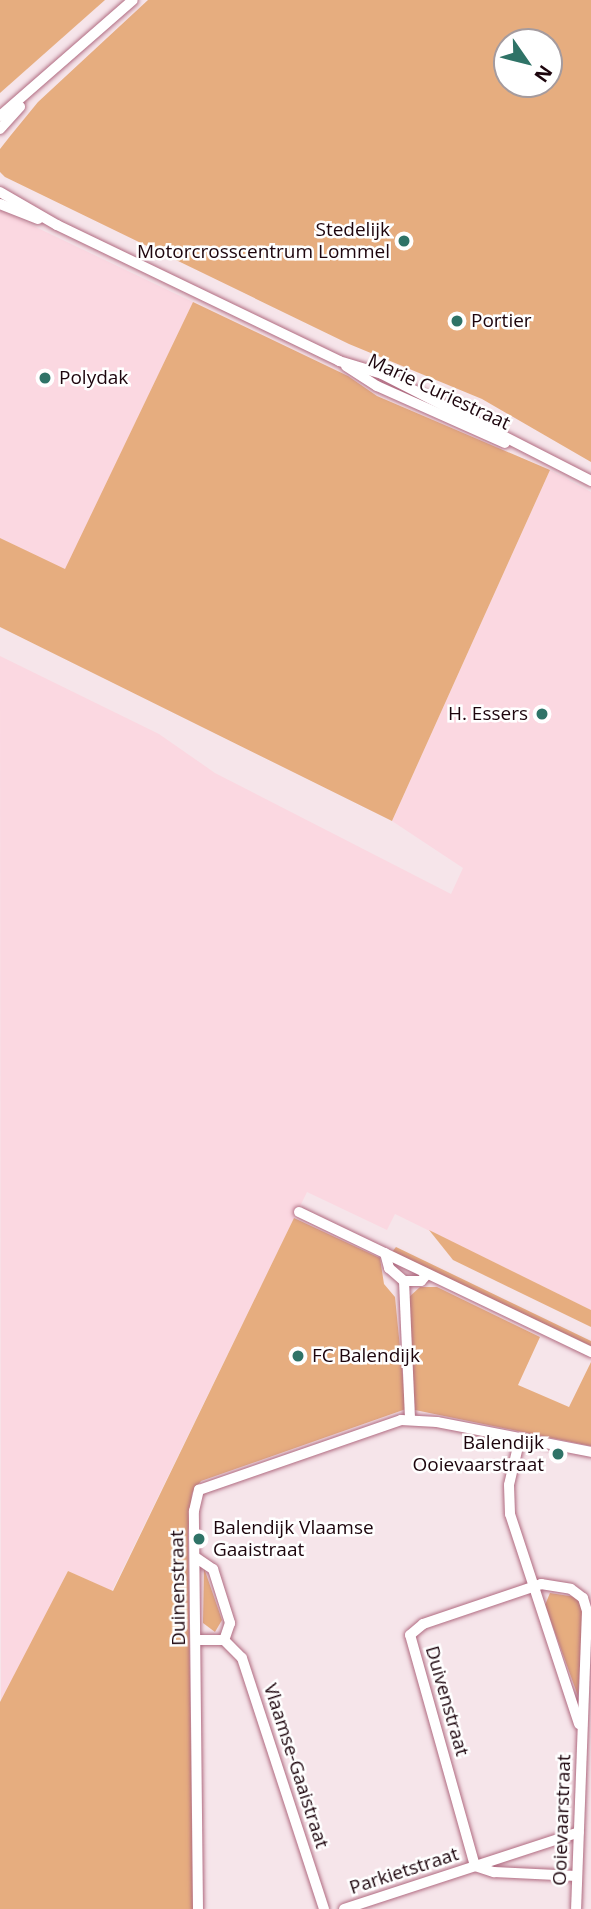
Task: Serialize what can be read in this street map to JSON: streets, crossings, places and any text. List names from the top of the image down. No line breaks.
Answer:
{"streets":{"street":["Marie Curiestraat","Duinenstraat","Duivenstraat","Vlaamse-Gaaistraat","Ooievaarstraat","Parkietstraat"]},"crossings":[["Duinenstraat","Ooievaarstraat"],["Duivenstraat","Ooievaarstraat"],["Duivenstraat","Parkietstraat"],["Ooievaarstraat","Parkietstraat"]],"places":["Stedelijk Motorcrosscentrum Lommel","Portier","Polydak","H. Essers","FC Balendijk","Balendijk Ooievaarstraat","Balendijk Vlaamse Gaaistraat"],"north":"bottom right"}
